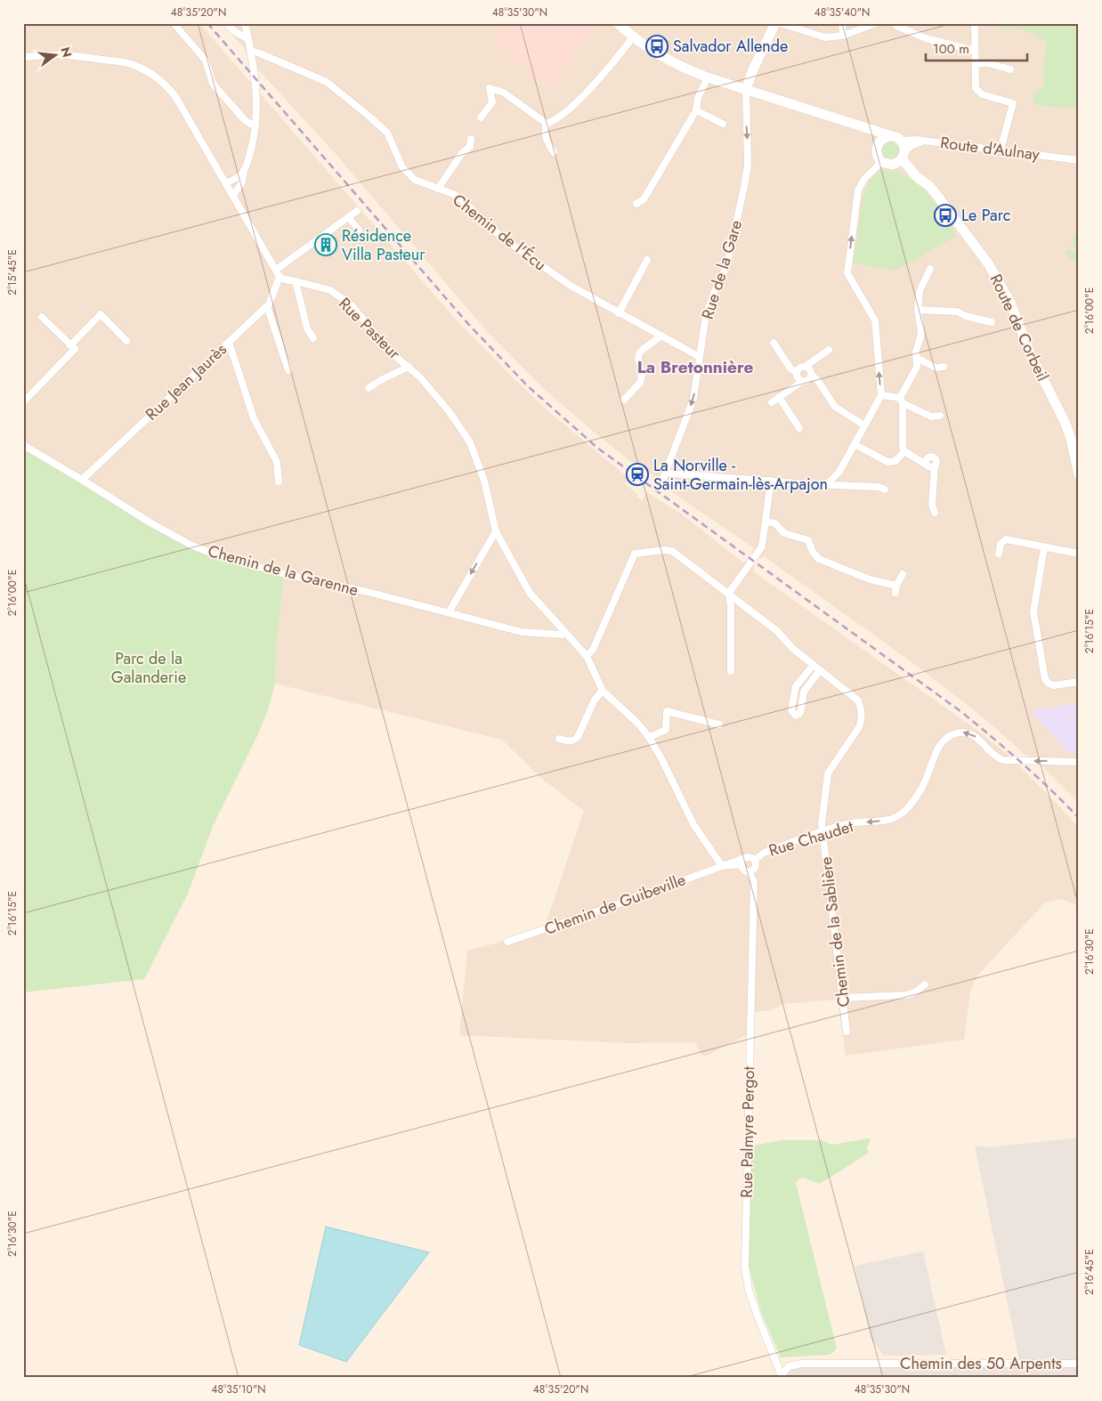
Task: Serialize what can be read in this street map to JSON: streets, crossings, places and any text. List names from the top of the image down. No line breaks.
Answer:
{"streets":{"main road":["Route de Corbeil"],"street":["Route d'Aulnay","Chemin de l'Écu","Rue de la Gare","Rue Pasteur","Rue Jean Jaurès","Chemin de la Garenne","Rue Chaudet","Chemin de Guibeville","Chemin de la Sablière","Rue Palmyre Pergot","Chemin des 50 Arpents"]},"crossings":[["Route d'Aulnay","Route de Corbeil"],["Chemin de l'Écu","Rue de la Gare"],["Rue Pasteur","Rue Jean Jaurès"],["Rue Pasteur","Chemin de la Garenne"],["Rue Pasteur","Chemin de la Sablière"],["Rue Jean Jaurès","Chemin de la Garenne"],["Rue Chaudet","Chemin de Guibeville"],["Rue Chaudet","Chemin de la Sablière"],["Rue Chaudet","Rue Palmyre Pergot"],["Rue Palmyre Pergot","Chemin des 50 Arpents"]],"one_way":["Rue de la Gare","Rue Chaudet"],"districts":["La Bretonnière"],"parks":["Parc de la Galanderie"],"places":{"bus stop":["Salvador Allende","Le Parc"],"building":["Résidence Villa Pasteur"],"station":["La Norville - Saint-Germain-lès-Arpajon"]},"scale_bar":"100 m","north":"right","coordinates":["48°35'20\"N","48°35'30\"N","48°35'40\"N","2°15'45\"E","2°16'00\"E","2°16'15\"E","2°16'30\"E","2°16'45\"E","48°35'10\"N"]}
